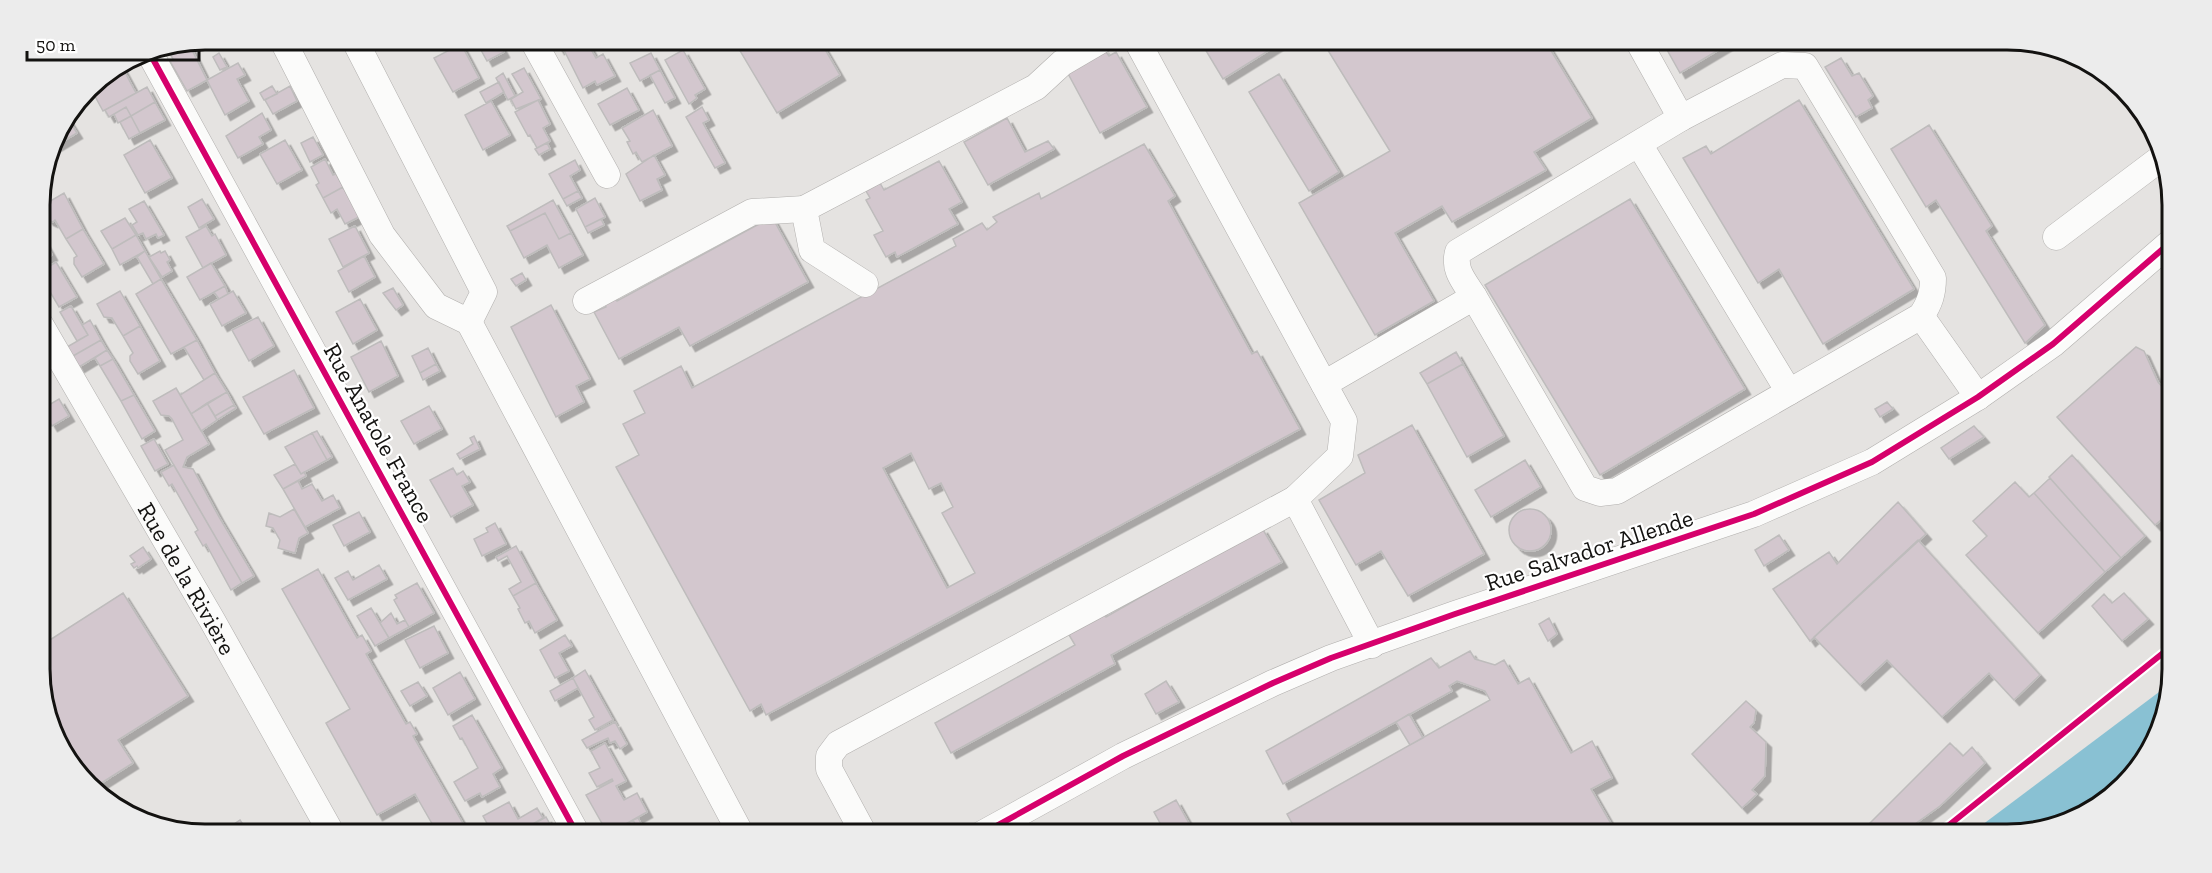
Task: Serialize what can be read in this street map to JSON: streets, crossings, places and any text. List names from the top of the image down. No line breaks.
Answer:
{"streets":{"street":["Rue Anatole France","Rue Salvador Allende","Rue de la Rivière"]},"scale_bar":"50 m"}
